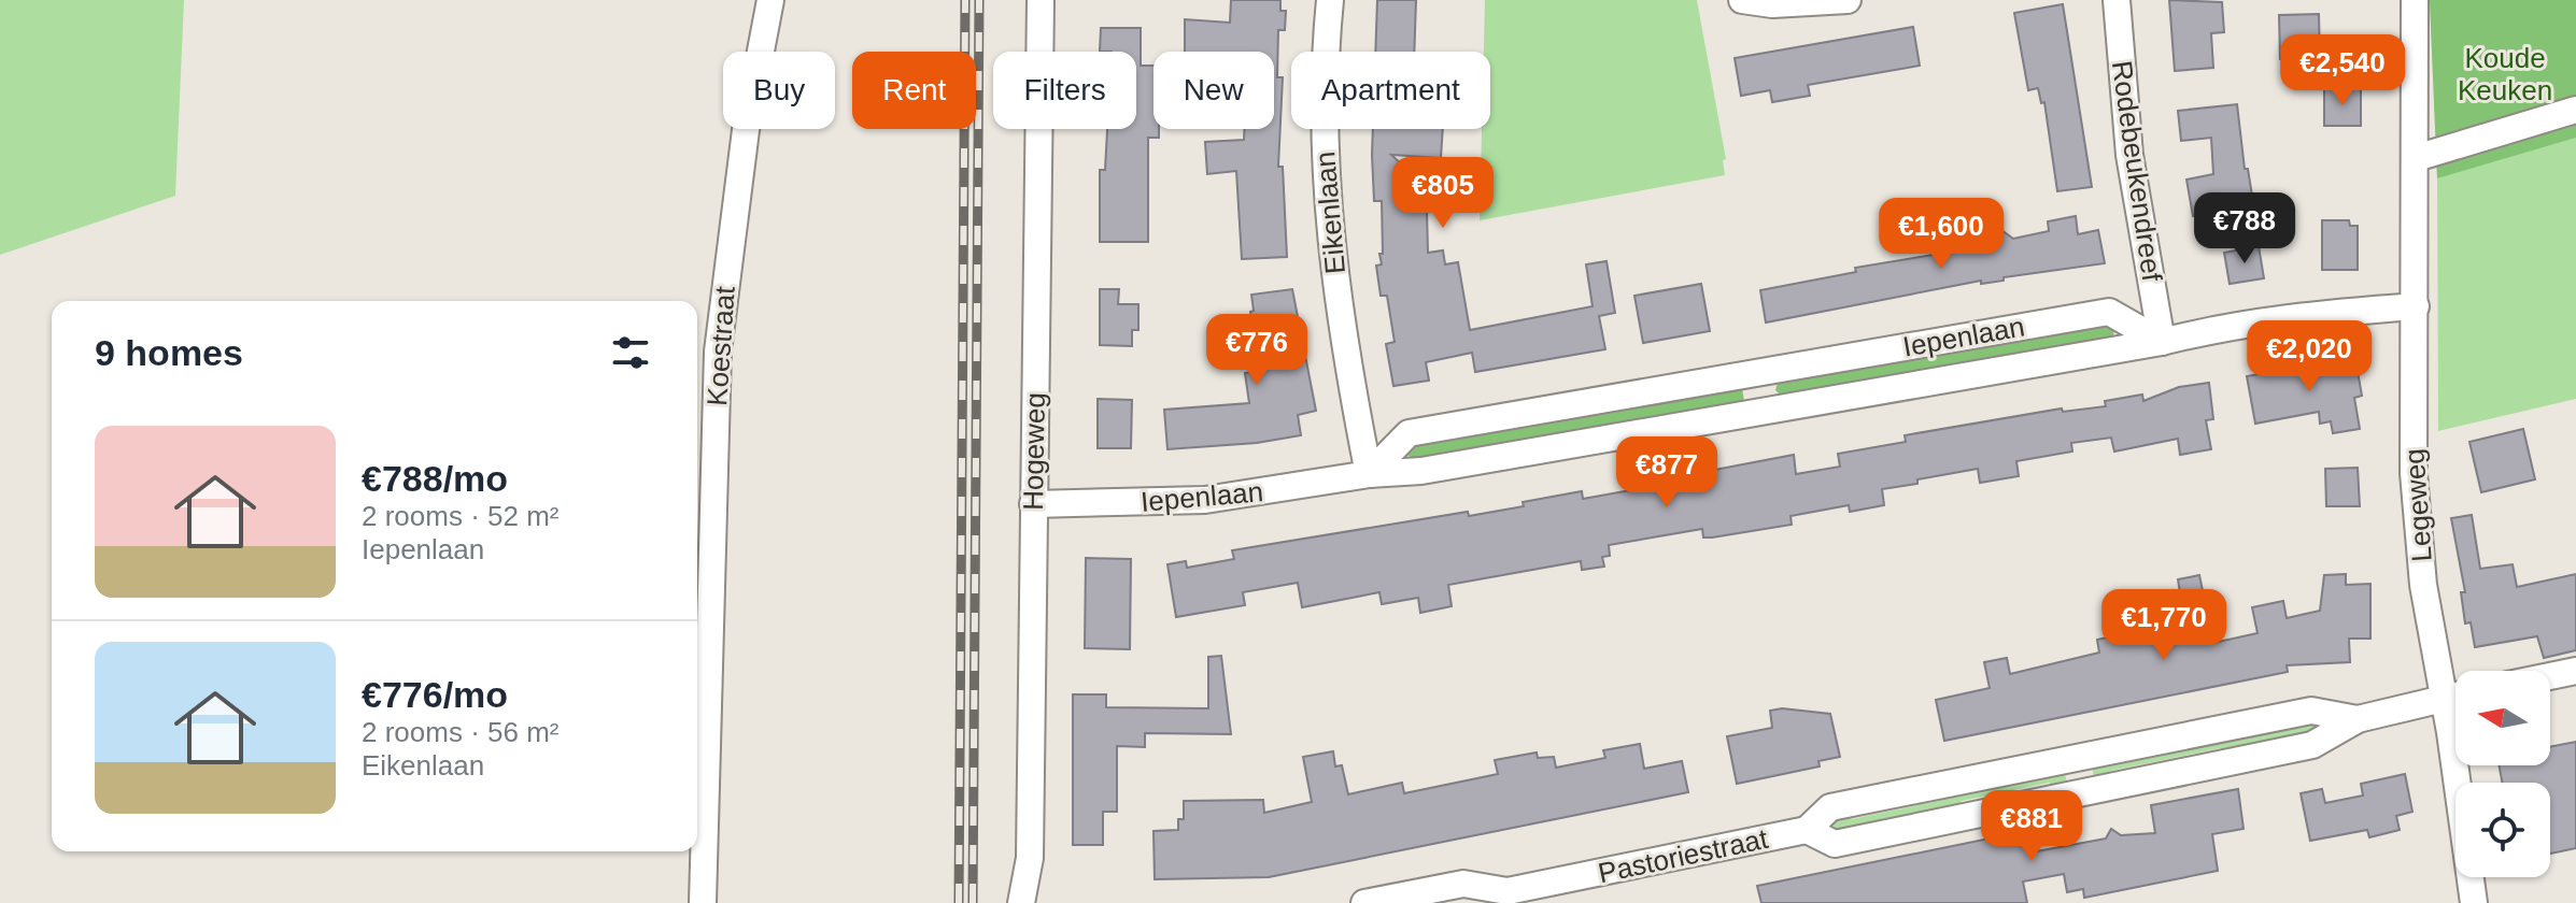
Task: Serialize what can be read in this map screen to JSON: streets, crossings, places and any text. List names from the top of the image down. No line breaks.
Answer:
{"streets":{"street":["Rodebeukendreef","Eikenlaan","Iepenlaan","Koestraat","Hogeweg","Legeweg","Pastoriestraat"]},"crossings":[["Rodebeukendreef","Iepenlaan"],["Eikenlaan","Iepenlaan"],["Iepenlaan","Hogeweg"],["Iepenlaan","Legeweg"],["Legeweg","Pastoriestraat"]],"parks":["Koude Keuken"],"north":"left","page":{"price":["€2,540","€805","€788","€1,600","€776","€2,020","€877","€1,770","€881"],"chip":["Buy","Rent","Filters","New","Apartment"],"heading":"9 homes","list":[{"name":"€788/mo","note":"2 rooms · 52 m² · Iepenlaan"},{"name":"€776/mo","note":"2 rooms · 56 m² · Eikenlaan"}]}}
